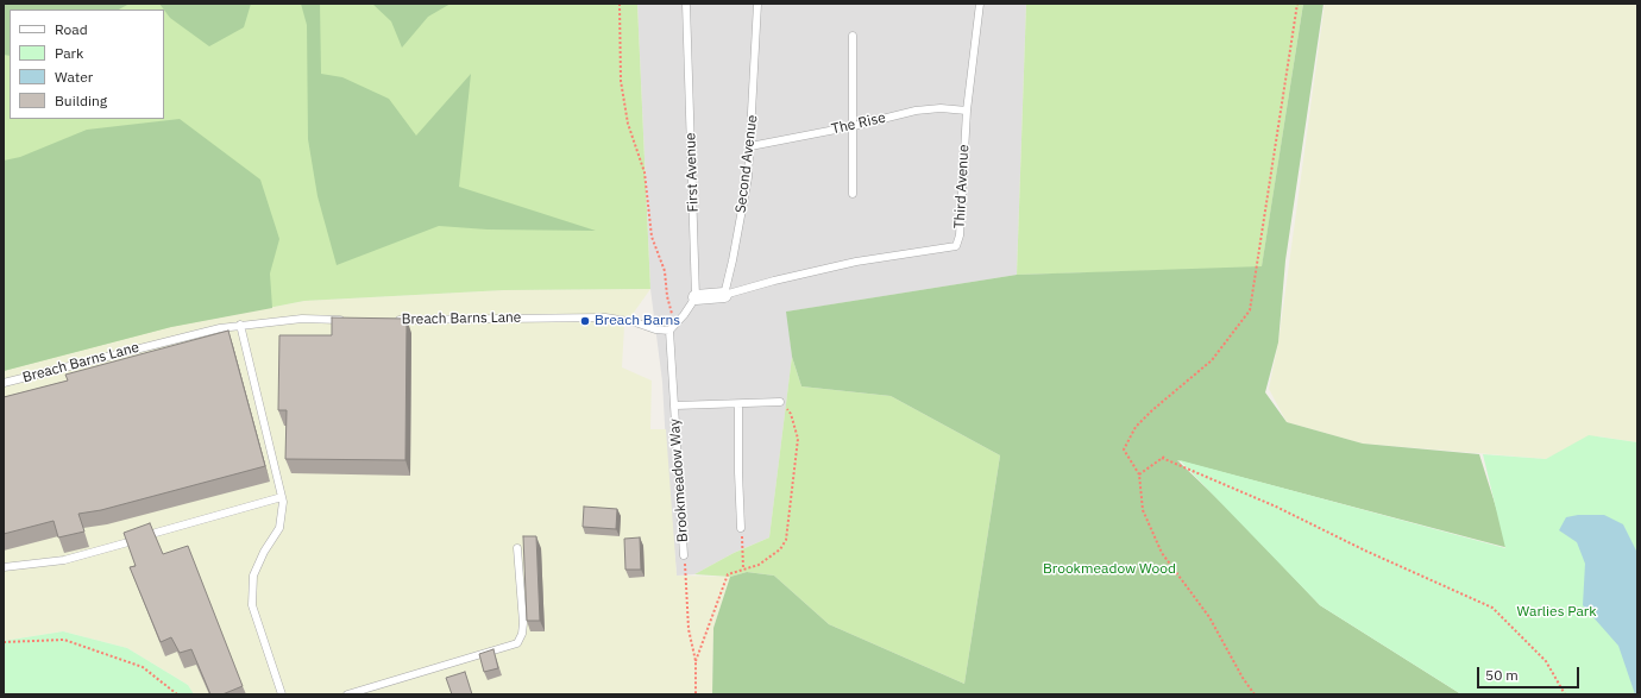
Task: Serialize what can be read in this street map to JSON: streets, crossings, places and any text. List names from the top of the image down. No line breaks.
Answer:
{"streets":{"lane":["The Rise","Second Avenue","First Avenue","Third Avenue","Breach Barns Lane","Brookmeadow Way"]},"crossings":[["The Rise","Second Avenue"],["The Rise","Third Avenue"],["Second Avenue","Third Avenue"],["Breach Barns Lane","Brookmeadow Way"]],"parks":["Brookmeadow Wood","Warlies Park"],"places":["Breach Barns"],"legend":["Road","Park","Water","Building"],"scale_bar":"50 m"}
